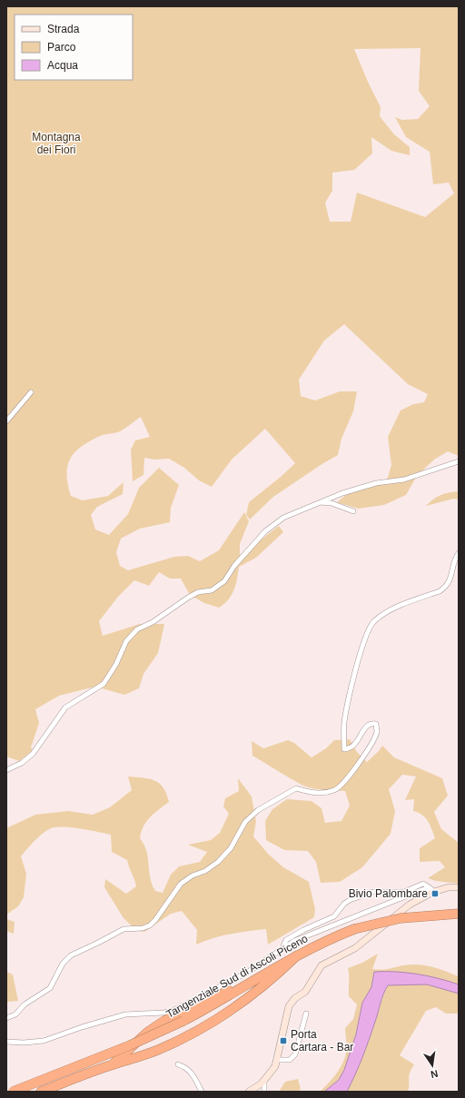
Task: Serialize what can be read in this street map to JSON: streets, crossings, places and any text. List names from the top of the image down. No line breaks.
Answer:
{"streets":{"highway":["Tangenziale Sud di Ascoli Piceno"]},"parks":["Montagna dei Fiori"],"places":{"transit":["Bivio Palombare","Porta Cartara - Bar"]},"legend":["Strada","Parco","Acqua"],"north":"bottom"}
